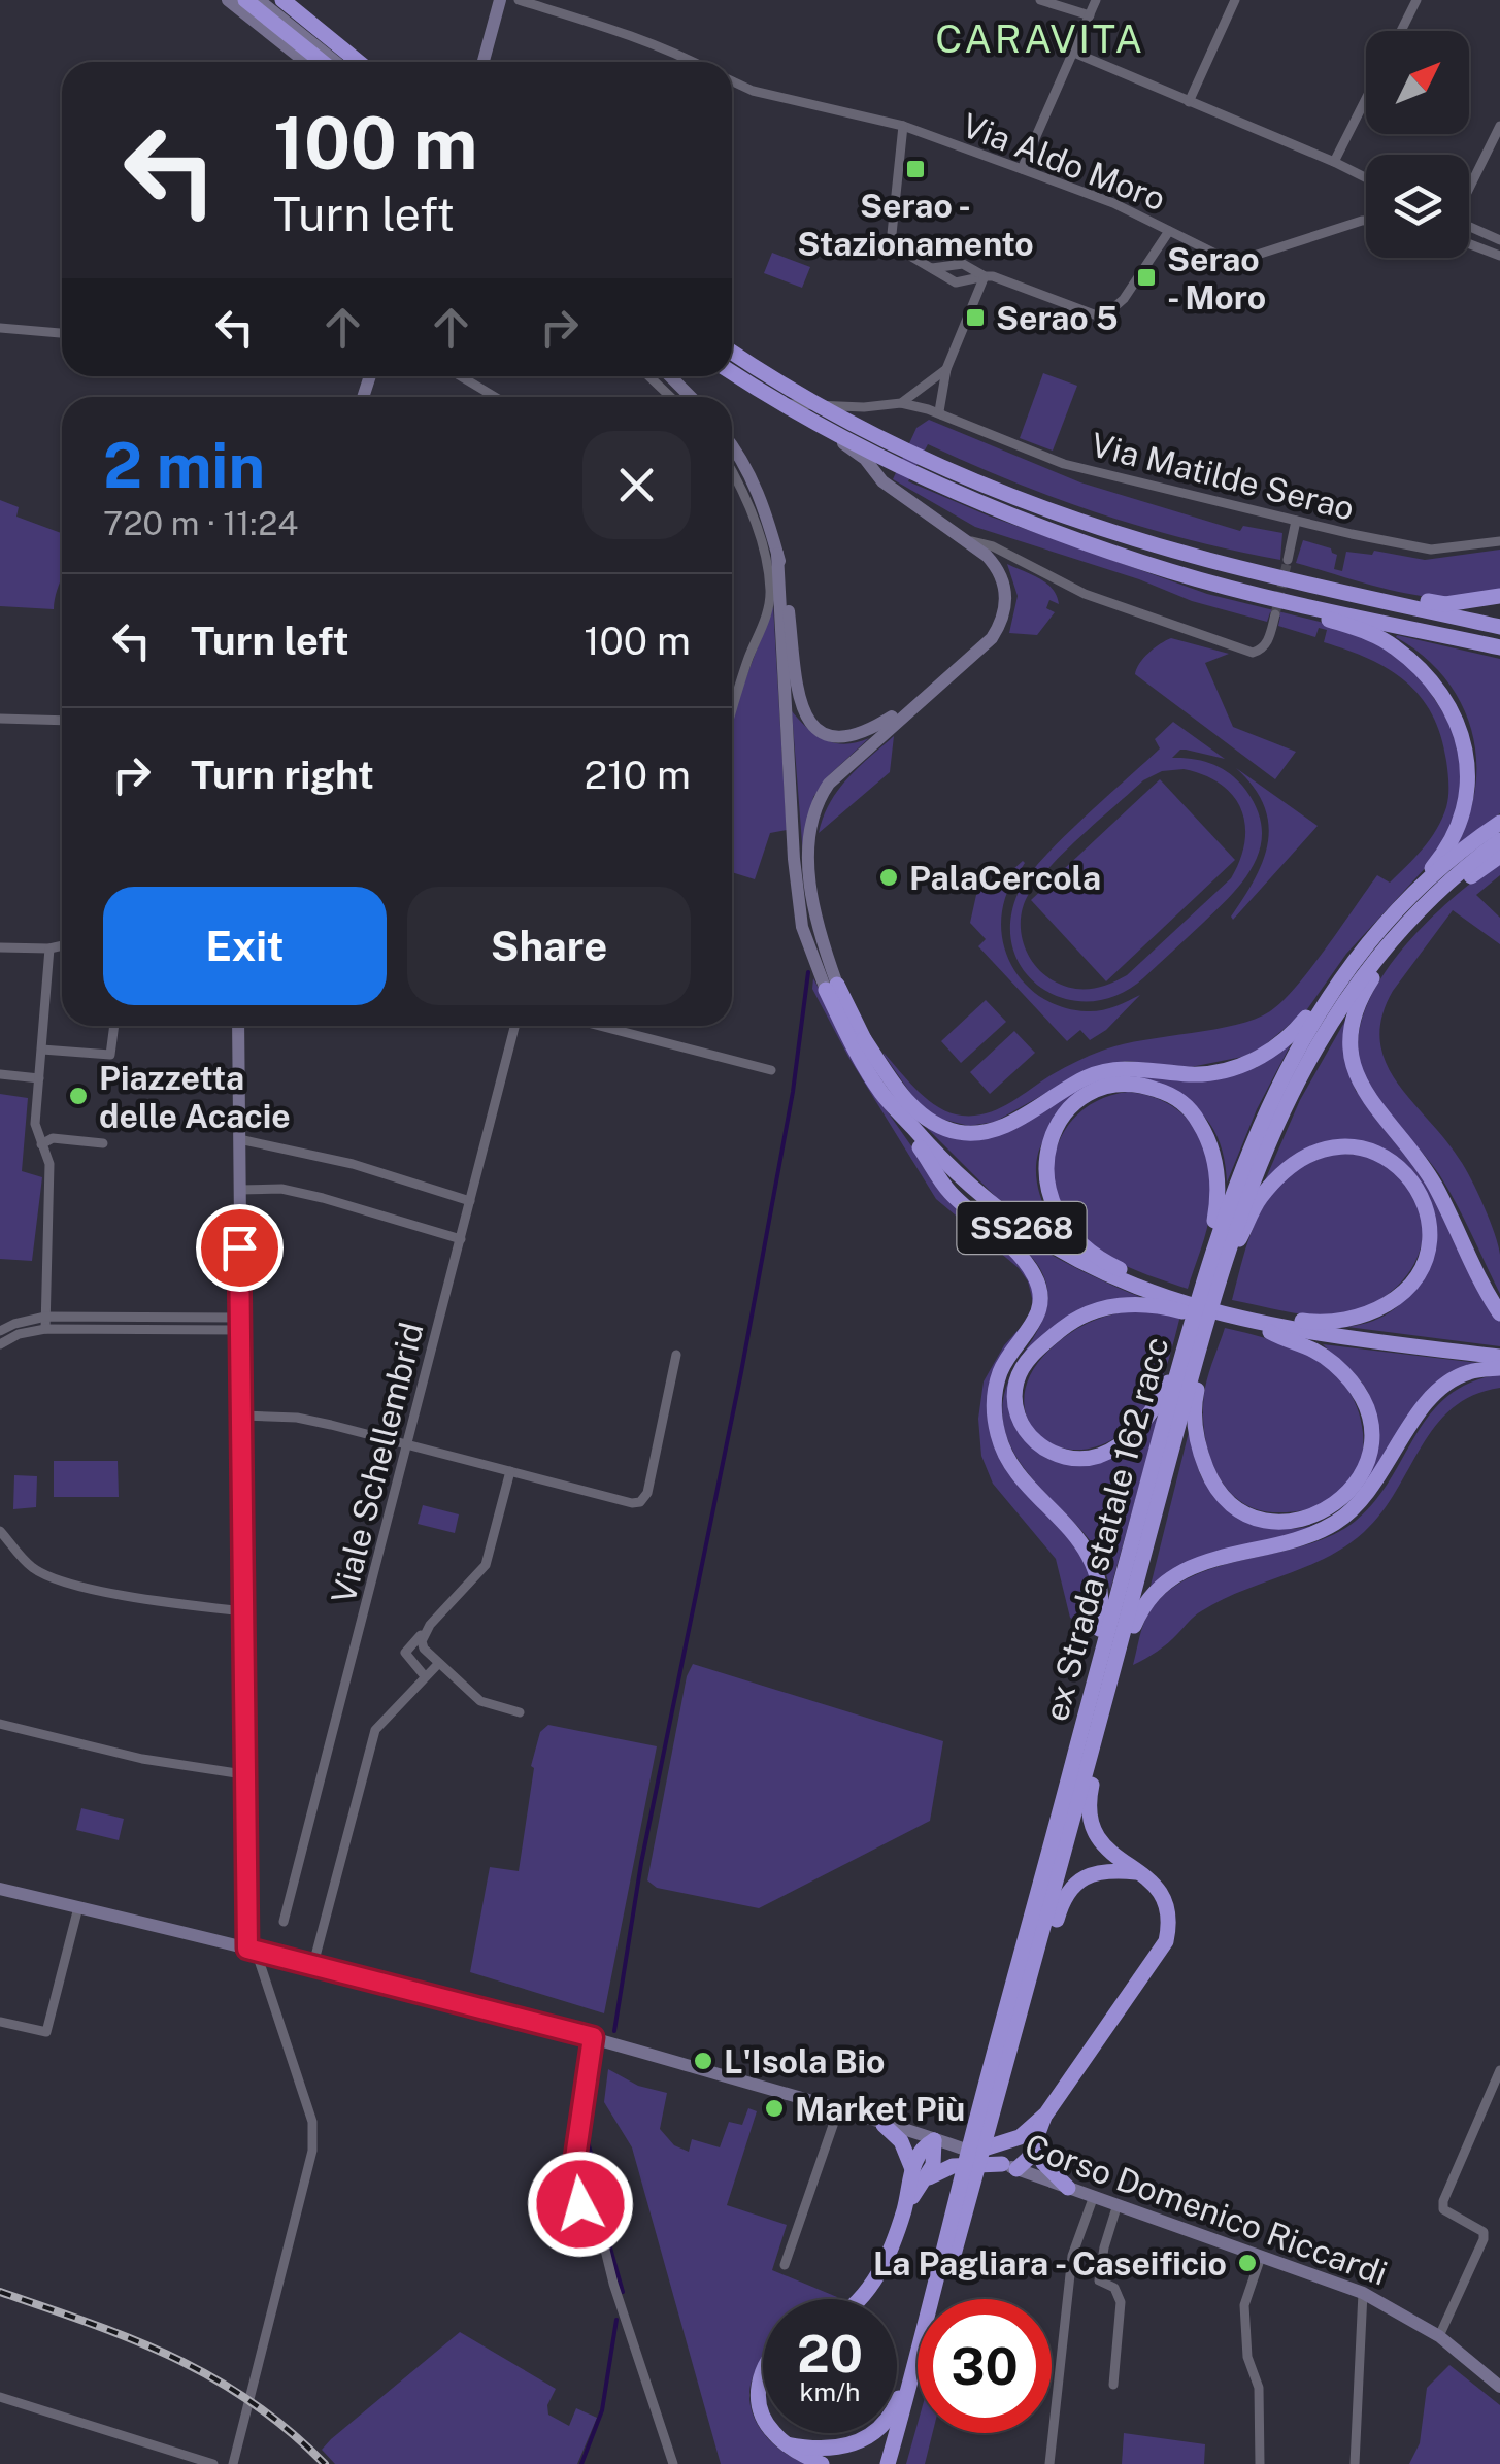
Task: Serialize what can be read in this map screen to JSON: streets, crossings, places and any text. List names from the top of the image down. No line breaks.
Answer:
{"streets":{"highway":["SS268","ex Strada statale 162 racc"],"street":["Via Aldo Moro","Via Matilde Serao","Viale Schellembrid","Corso Domenico Riccardi"]},"districts":["CARAVITA"],"places":{"transit":["Serao - Stazionamento","Serao - Moro","Serao 5"],"other":["PalaCercola","Piazzetta delle Acacie","L'Isola Bio","Market Più","La Pagliara - Caseificio"]},"north":"top right","page":{"turn":["100 m","Turn left"],"heading":["2 min","720 m · 11:24"],"list":[{"name":"Turn left","value":"100 m"},{"name":"Turn right","value":"210 m"}],"buttons":["Exit","Share"],"speed":"20 km/h","limit":"30"}}
